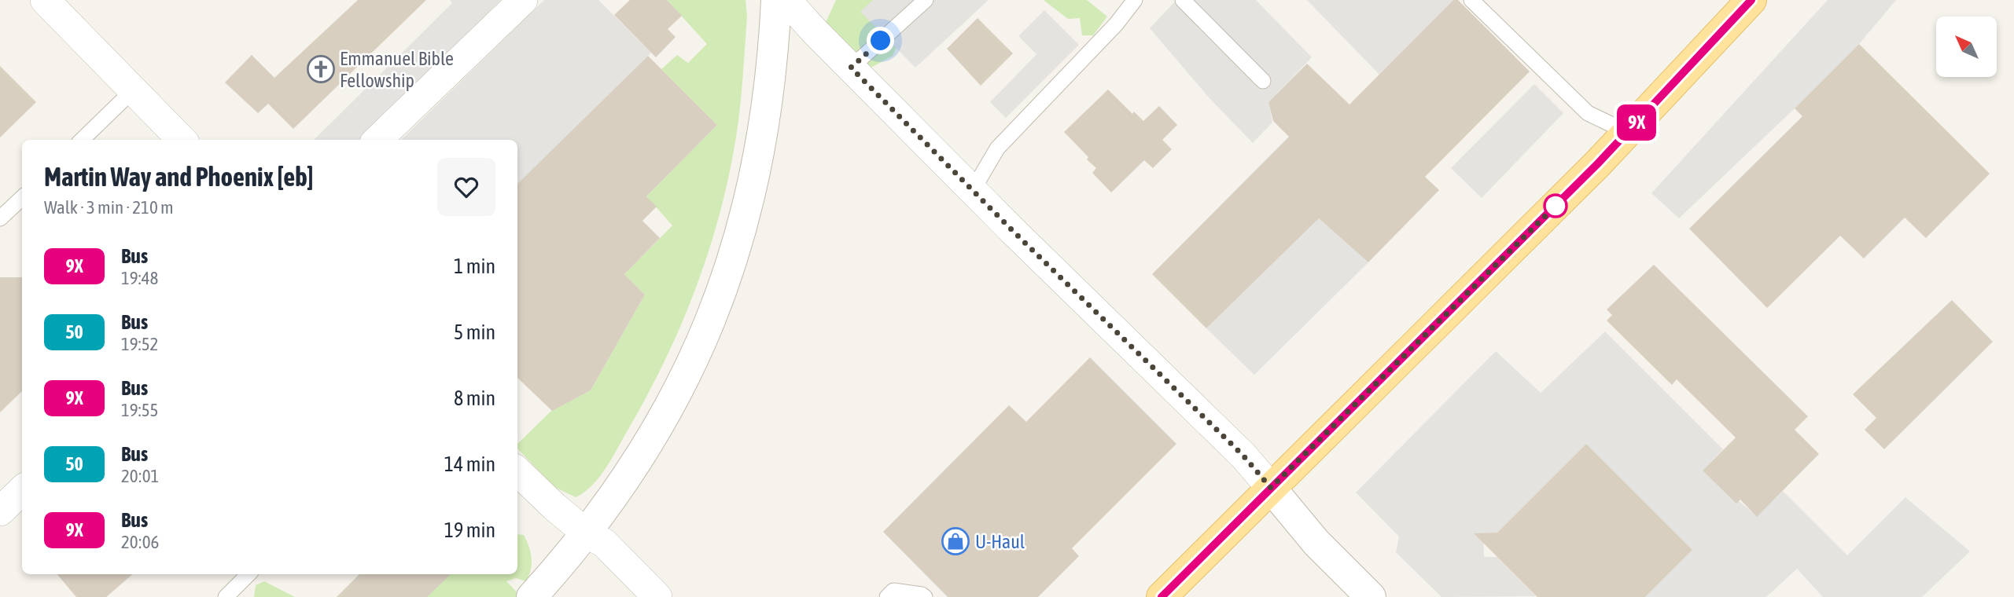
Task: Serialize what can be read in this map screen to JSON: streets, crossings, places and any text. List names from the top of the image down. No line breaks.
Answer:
{"places":{"church":["Emmanuel Bible Fellowship"],"shop":["U-Haul"]},"lines":["bus line 9X"],"north":"top left","page":{"on_map":"9X","heading":["Martin Way and Phoenix [eb]","Walk · 3 min · 210 m"],"list":[{"mark":"9X","name":"Bus","note":"19:48","value":"1 min"},{"mark":"50","name":"Bus","note":"19:52","value":"5 min"},{"mark":"9X","name":"Bus","note":"19:55","value":"8 min"},{"mark":"50","name":"Bus","note":"20:01","value":"14 min"},{"mark":"9X","name":"Bus","note":"20:06","value":"19 min"}]}}
